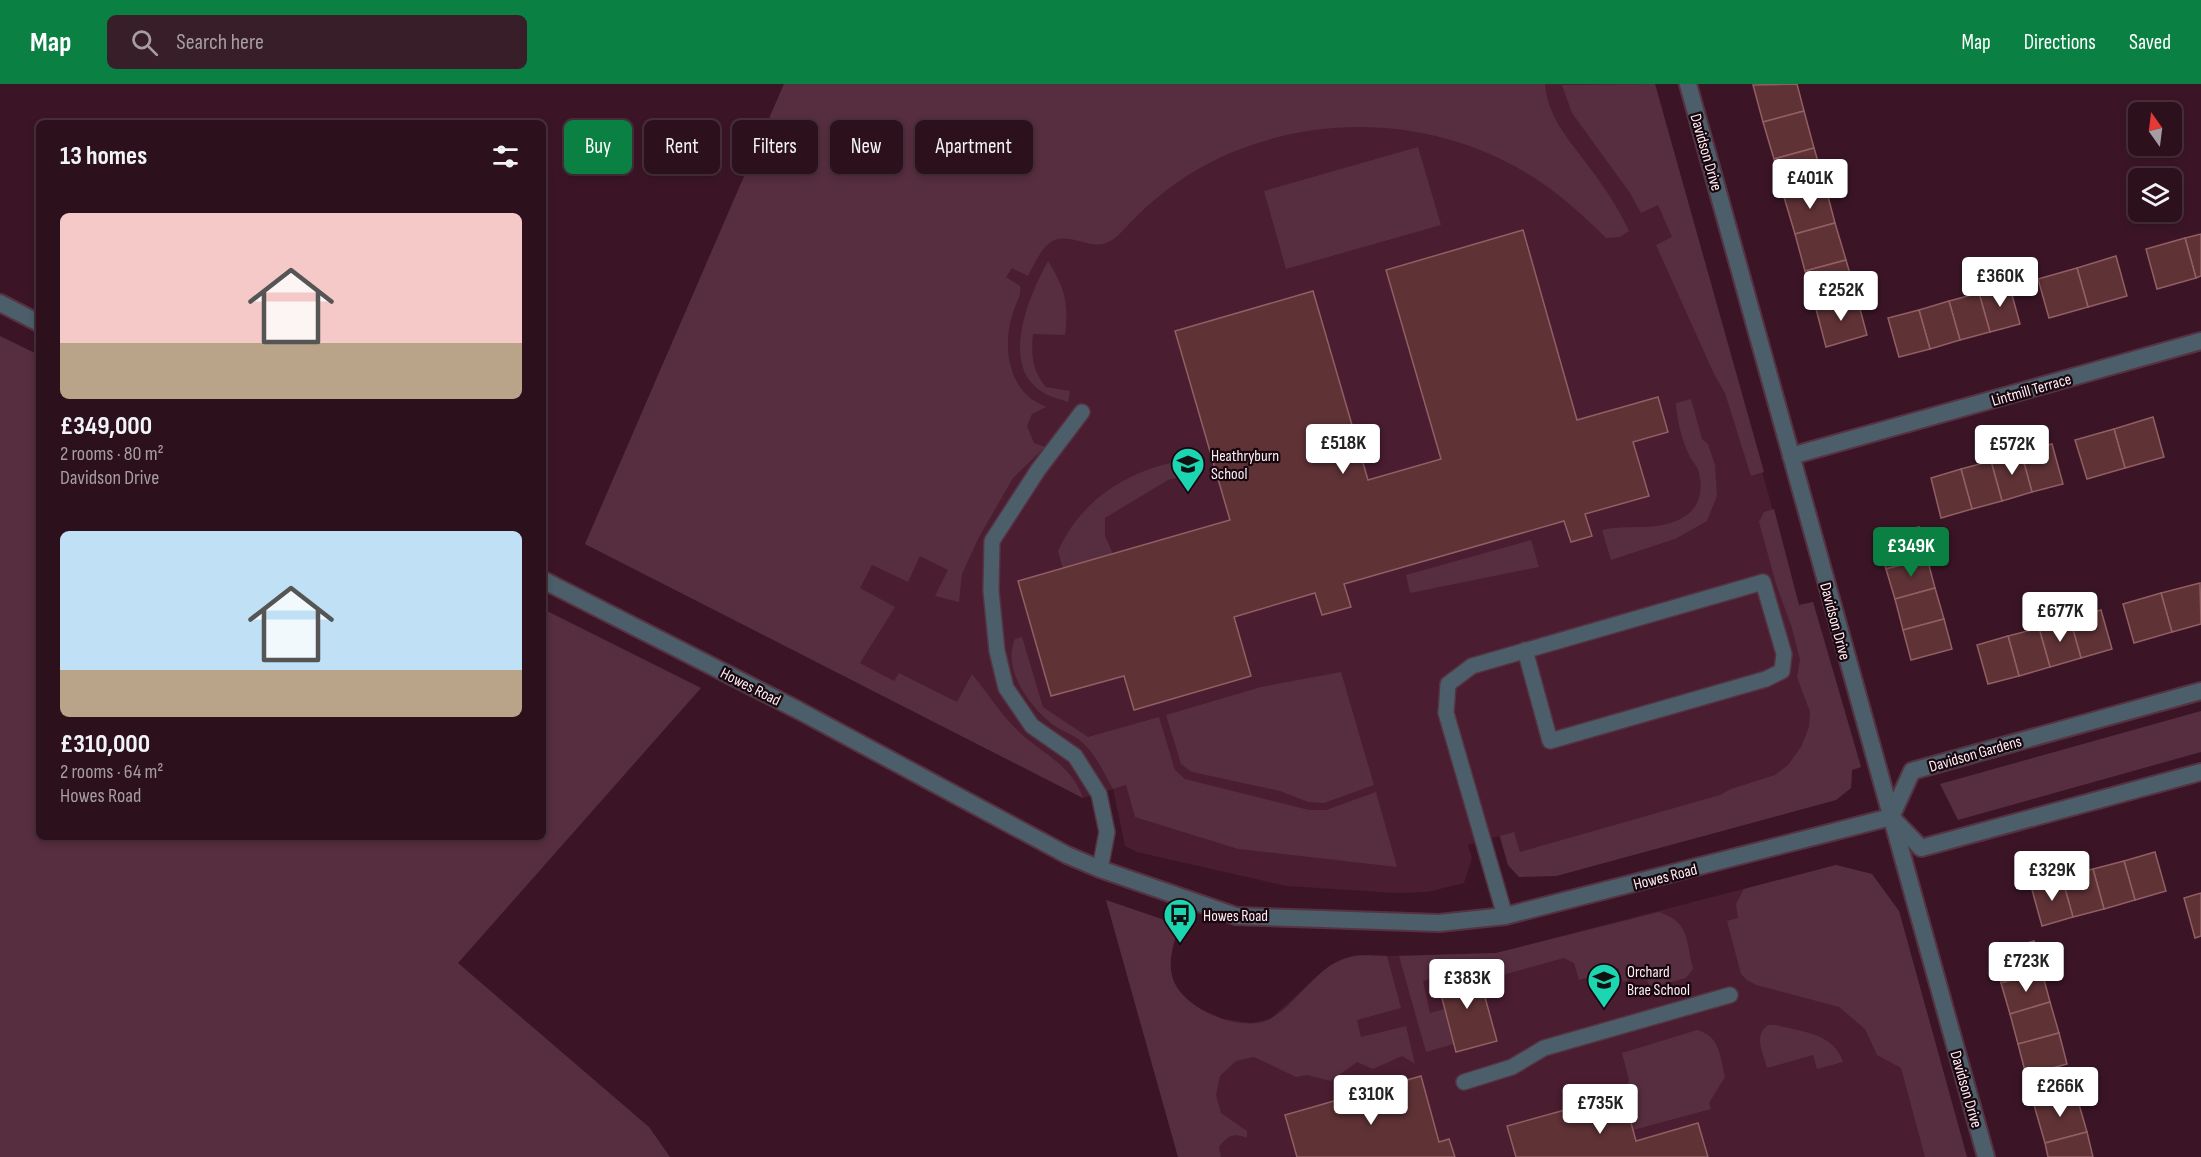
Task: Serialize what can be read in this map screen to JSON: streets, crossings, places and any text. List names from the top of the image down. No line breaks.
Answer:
{"streets":{"street":["Davidson Drive","Lintmill Terrace","Howes Road","Davidson Gardens"]},"crossings":[["Davidson Drive","Lintmill Terrace"],["Davidson Drive","Howes Road"],["Davidson Drive","Davidson Gardens"],["Howes Road","Davidson Gardens"]],"places":{"school or university":["Heathryburn School","Orchard Brae School"],"bus stop":["Howes Road"]},"north":"top","page":{"header":"Map","search":"Search here","nav":["Map","Directions","Saved"],"chip":["Buy","Rent","Filters","New","Apartment"],"heading":"13 homes","price":["£401K","£360K","£252K","£518K","£572K","£349K","£677K","£329K","£723K","£383K","£266K","£310K","£735K"],"list":[{"name":"£349,000","note":"2 rooms · 80 m² · Davidson Drive"},{"name":"£310,000","note":"2 rooms · 64 m² · Howes Road"}]}}
